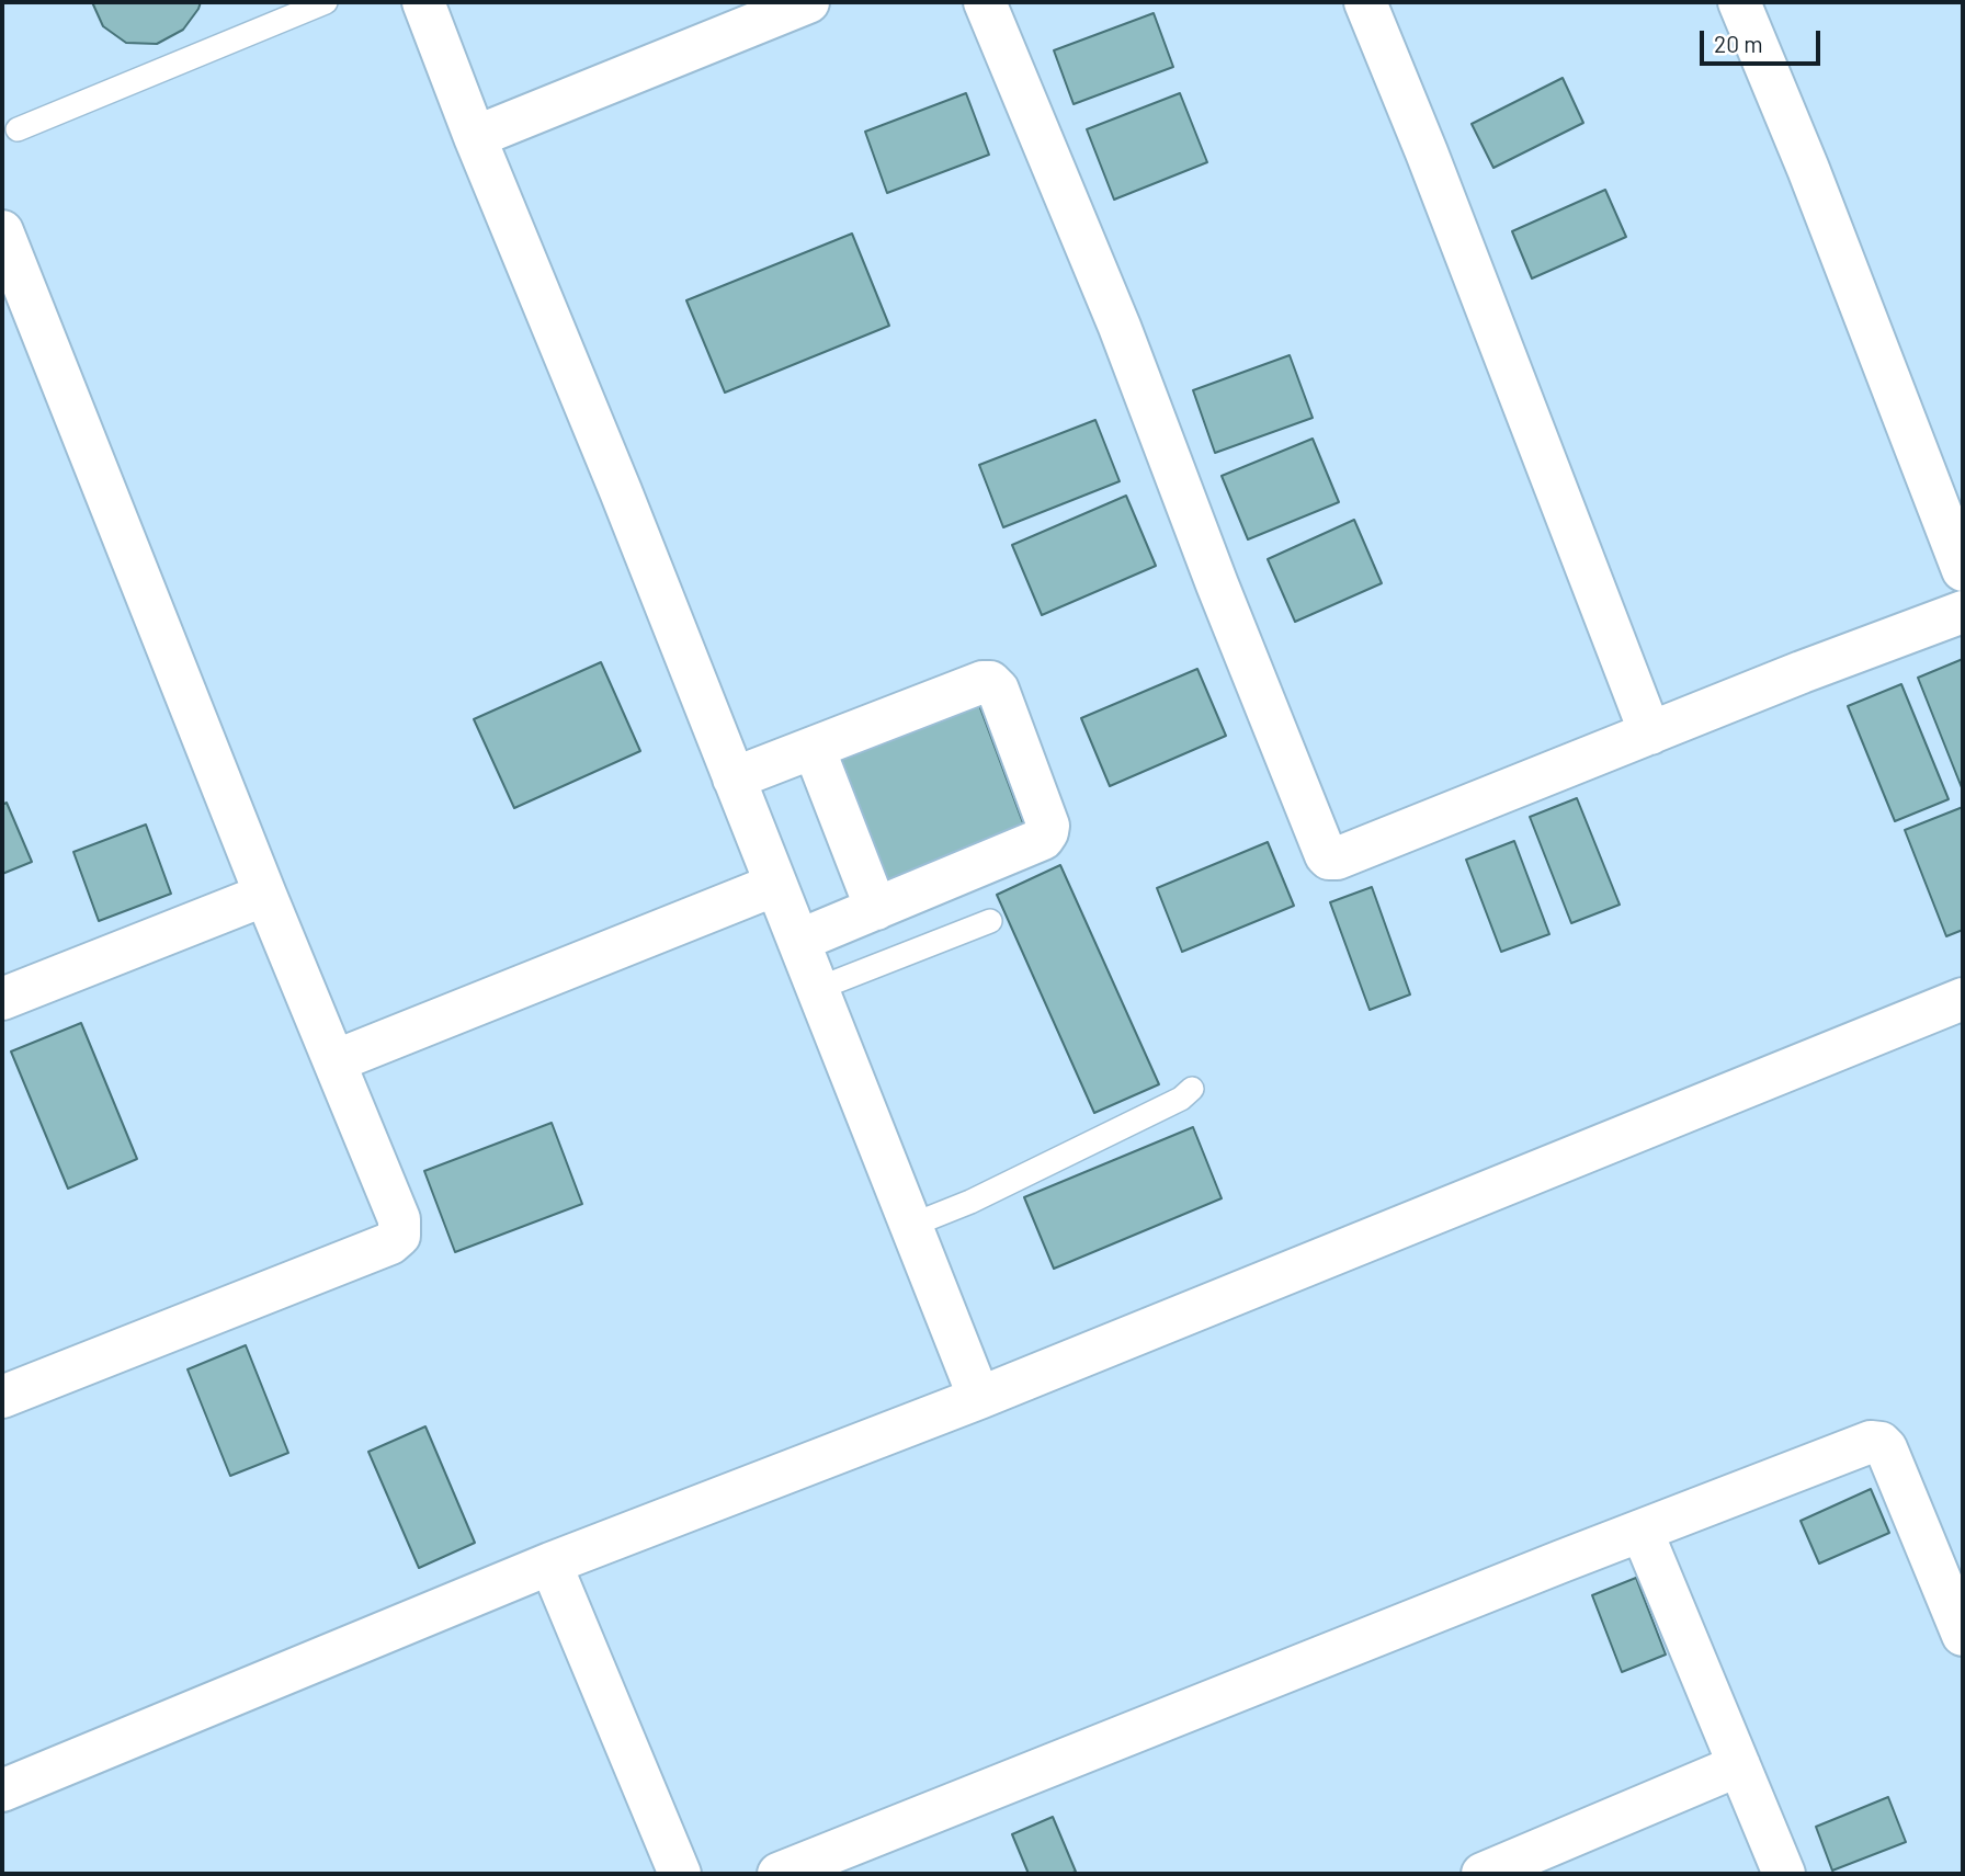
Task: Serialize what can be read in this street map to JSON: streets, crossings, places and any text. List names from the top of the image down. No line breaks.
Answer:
{"scale_bar":"20 m"}
